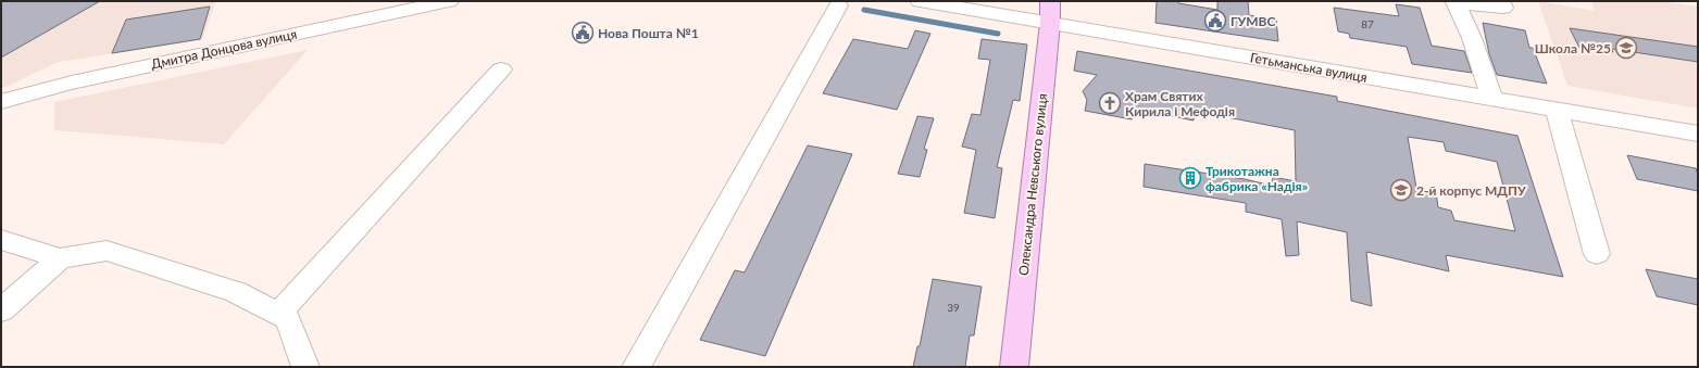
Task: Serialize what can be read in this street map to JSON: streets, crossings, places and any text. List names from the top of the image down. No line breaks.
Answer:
{"streets":{"main road":["Олександра Невського вулиця"],"street":["Дмитра Донцова вулиця","Гетьманська вулиця"]},"crossings":[["Гетьманська вулиця","Олександра Невського вулиця"]],"places":{"public building":["ГУМВС","Нова Пошта №1"],"school or university":["Школа №25","2-й корпус МДПУ"],"church":["Храм Святих Кирила і Мефодія"],"building":["Трикотажна фабрика «Надія»"]},"house_numbers":["87","39"]}
